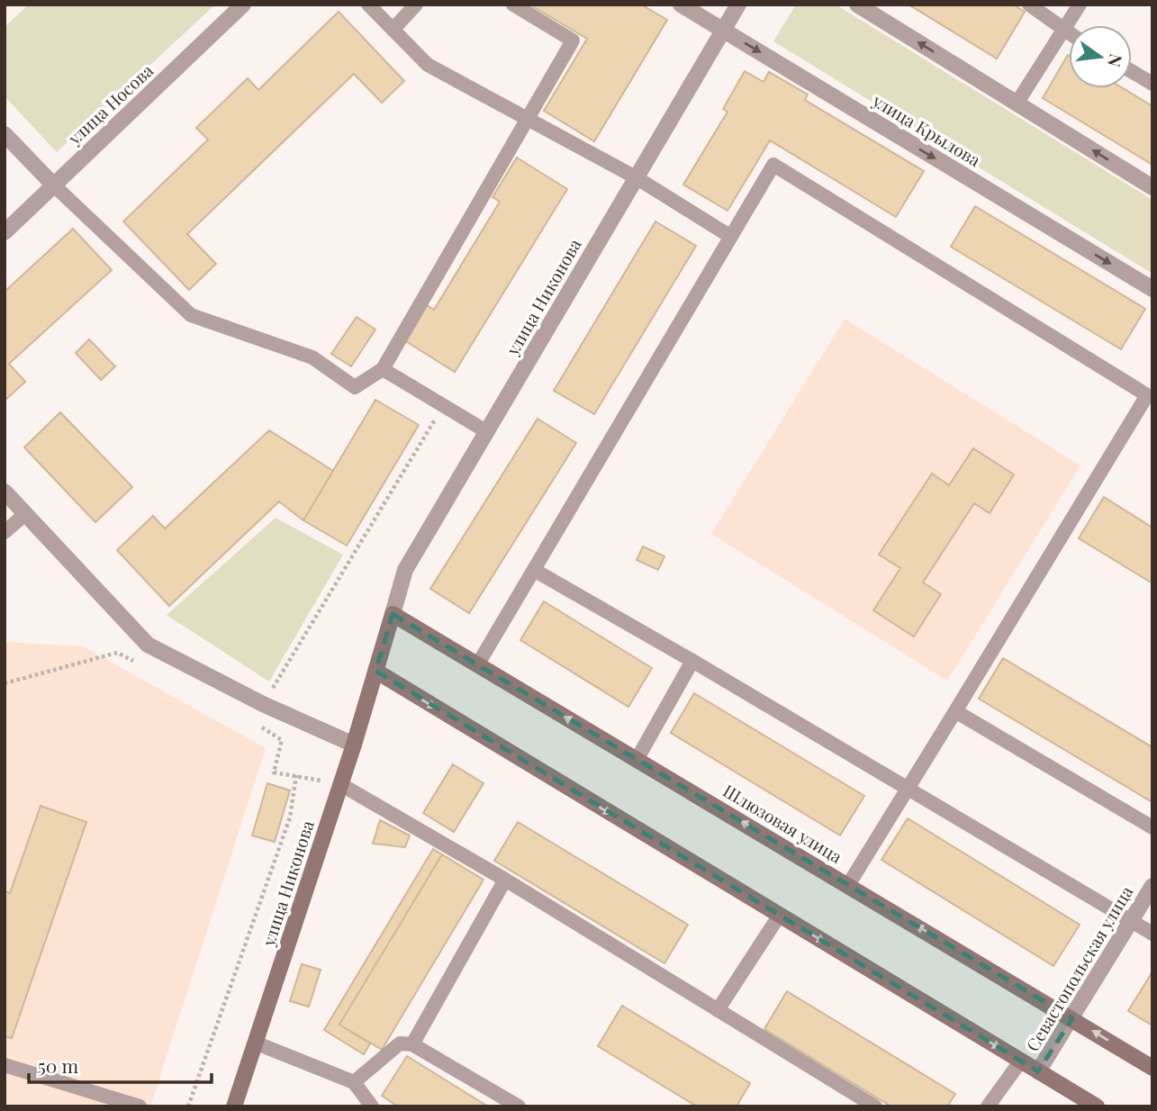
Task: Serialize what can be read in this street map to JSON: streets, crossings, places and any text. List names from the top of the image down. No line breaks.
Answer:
{"streets":{"main road":["улица Никонова","Шлюзовая улица"],"street":["улица Носова","улица Крылова","Севастопольская улица"]},"crossings":[["улица Крылова","улица Никонова"],["улица Никонова","Шлюзовая улица"],["Шлюзовая улица","Севастопольская улица"]],"scale_bar":"50 m","north":"right"}
